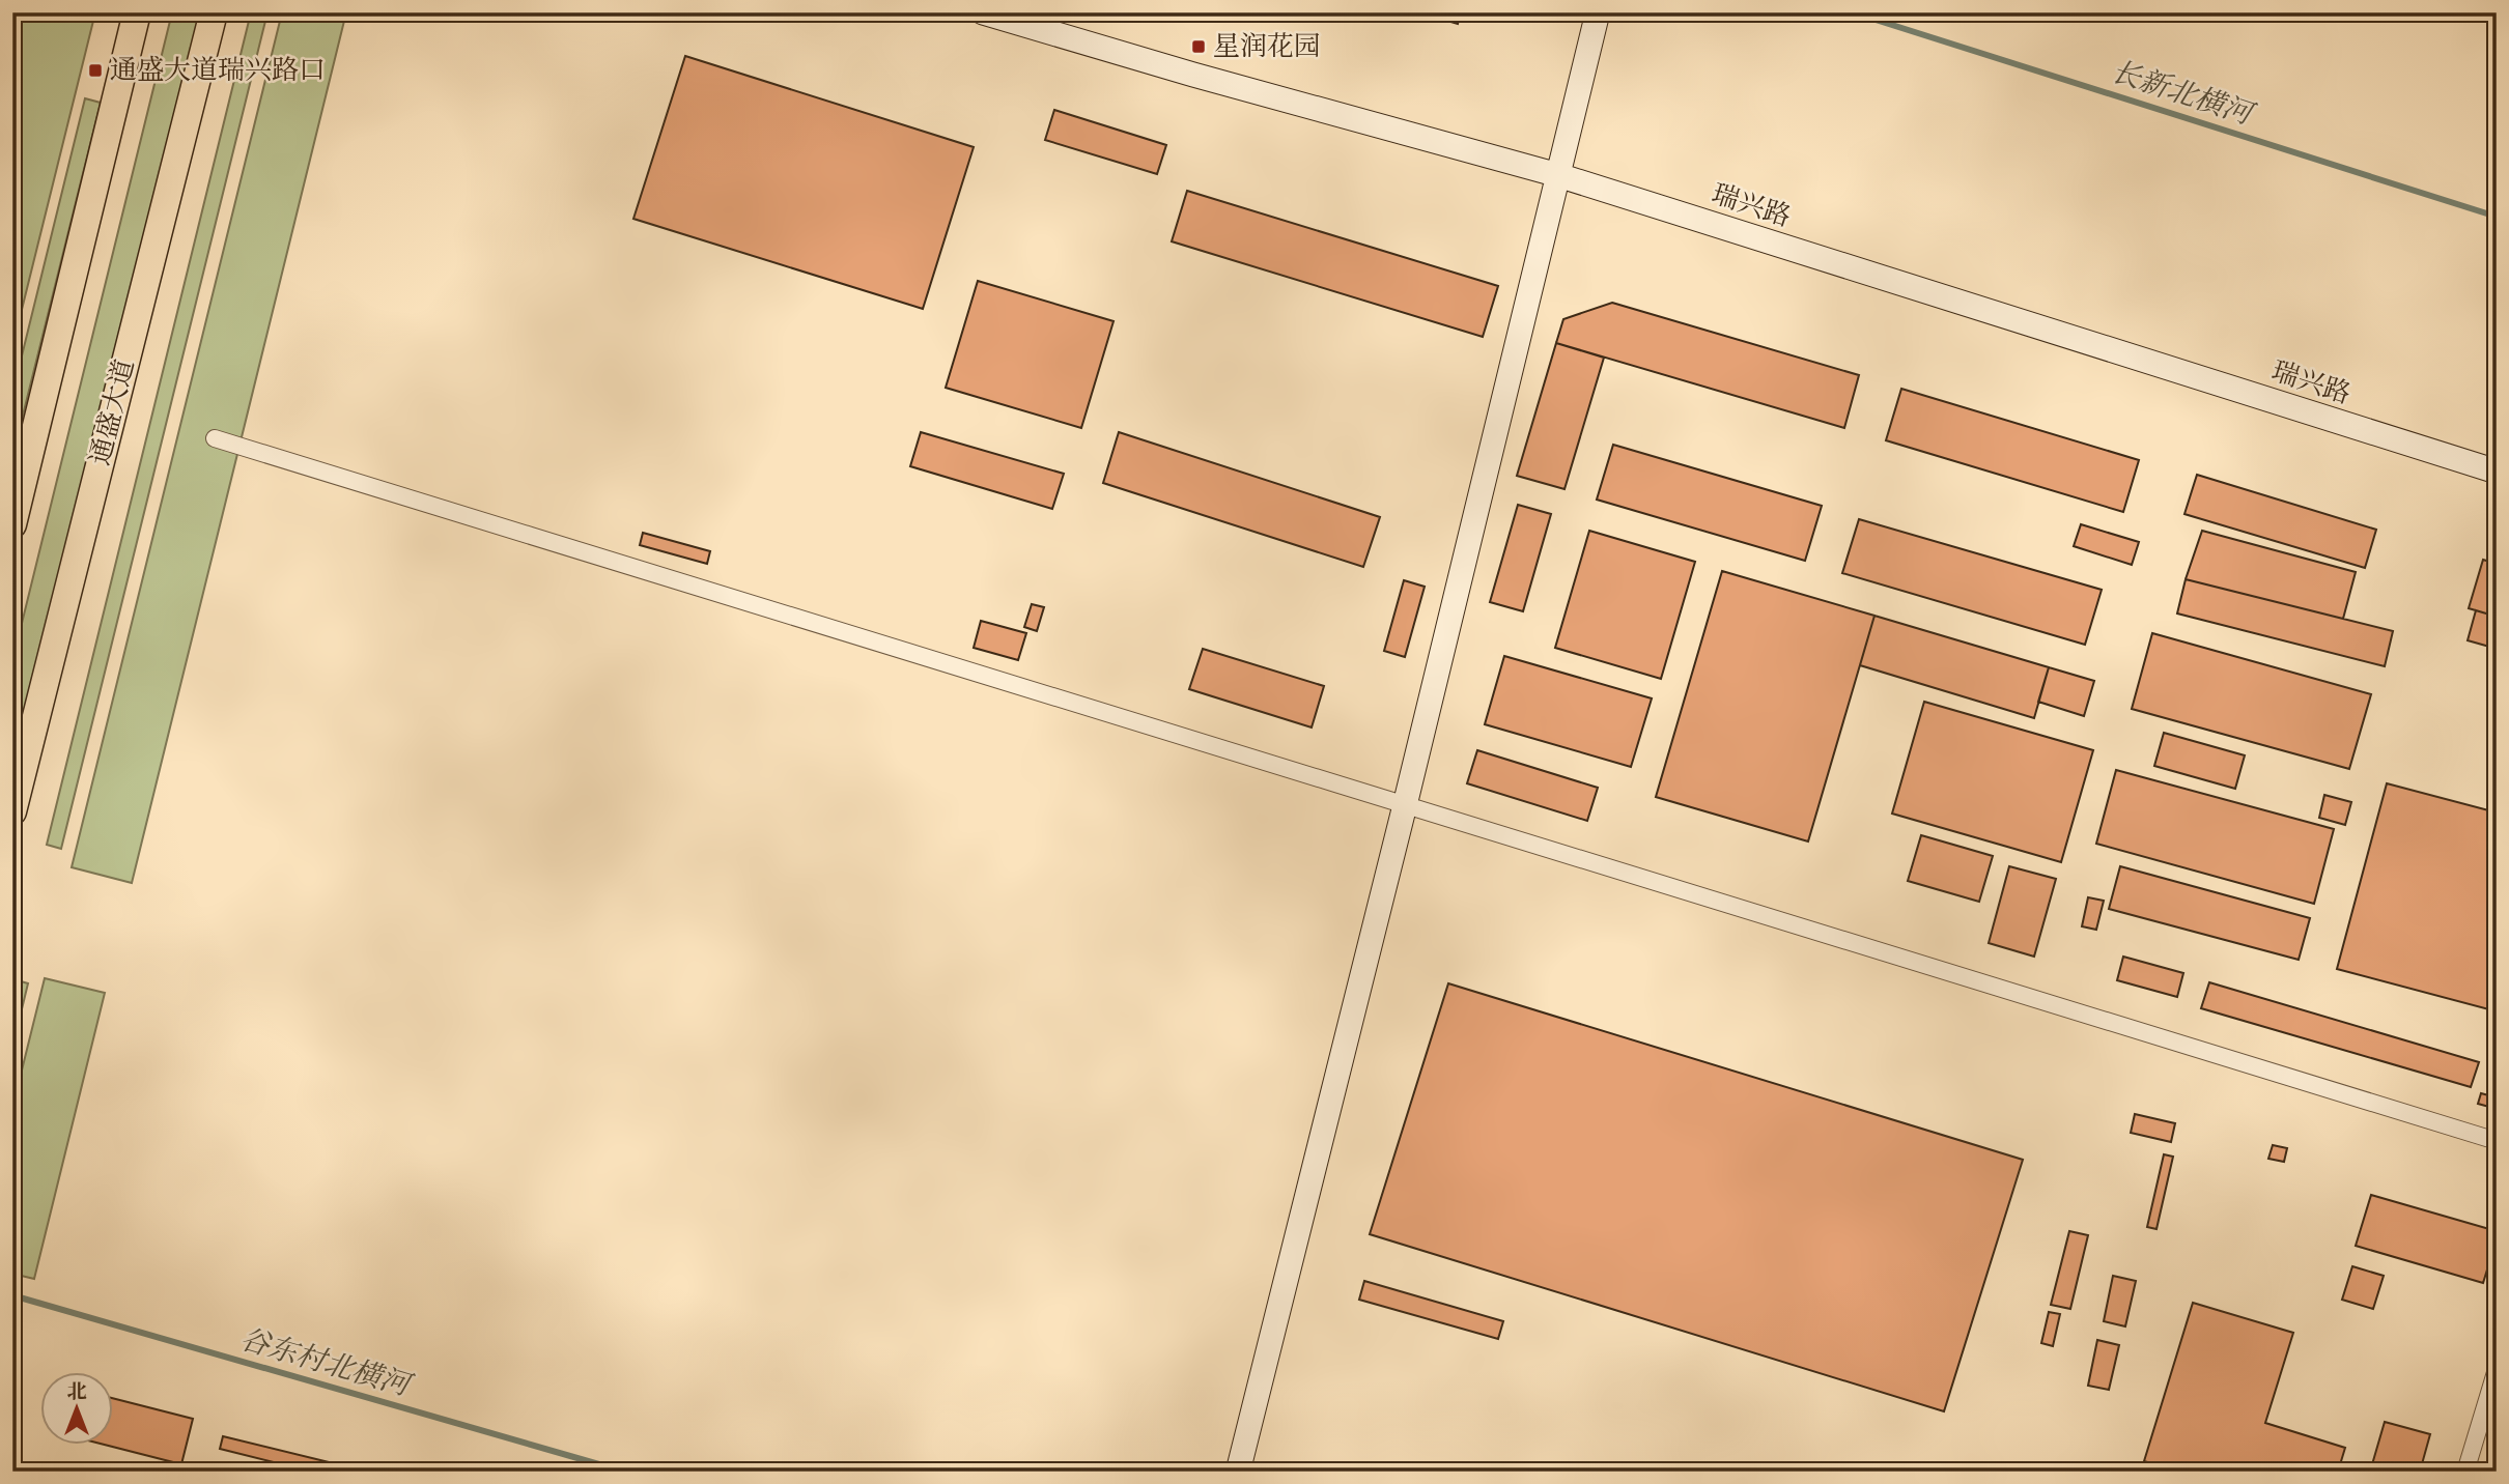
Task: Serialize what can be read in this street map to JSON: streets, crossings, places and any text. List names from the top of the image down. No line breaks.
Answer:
{"streets":{"main road":["通盛大道"],"street":["瑞兴路"]},"water":["长新北横河","谷东村北横河"],"places":{"transit":["星润花园","通盛大道瑞兴路口"]},"north":"top"}
